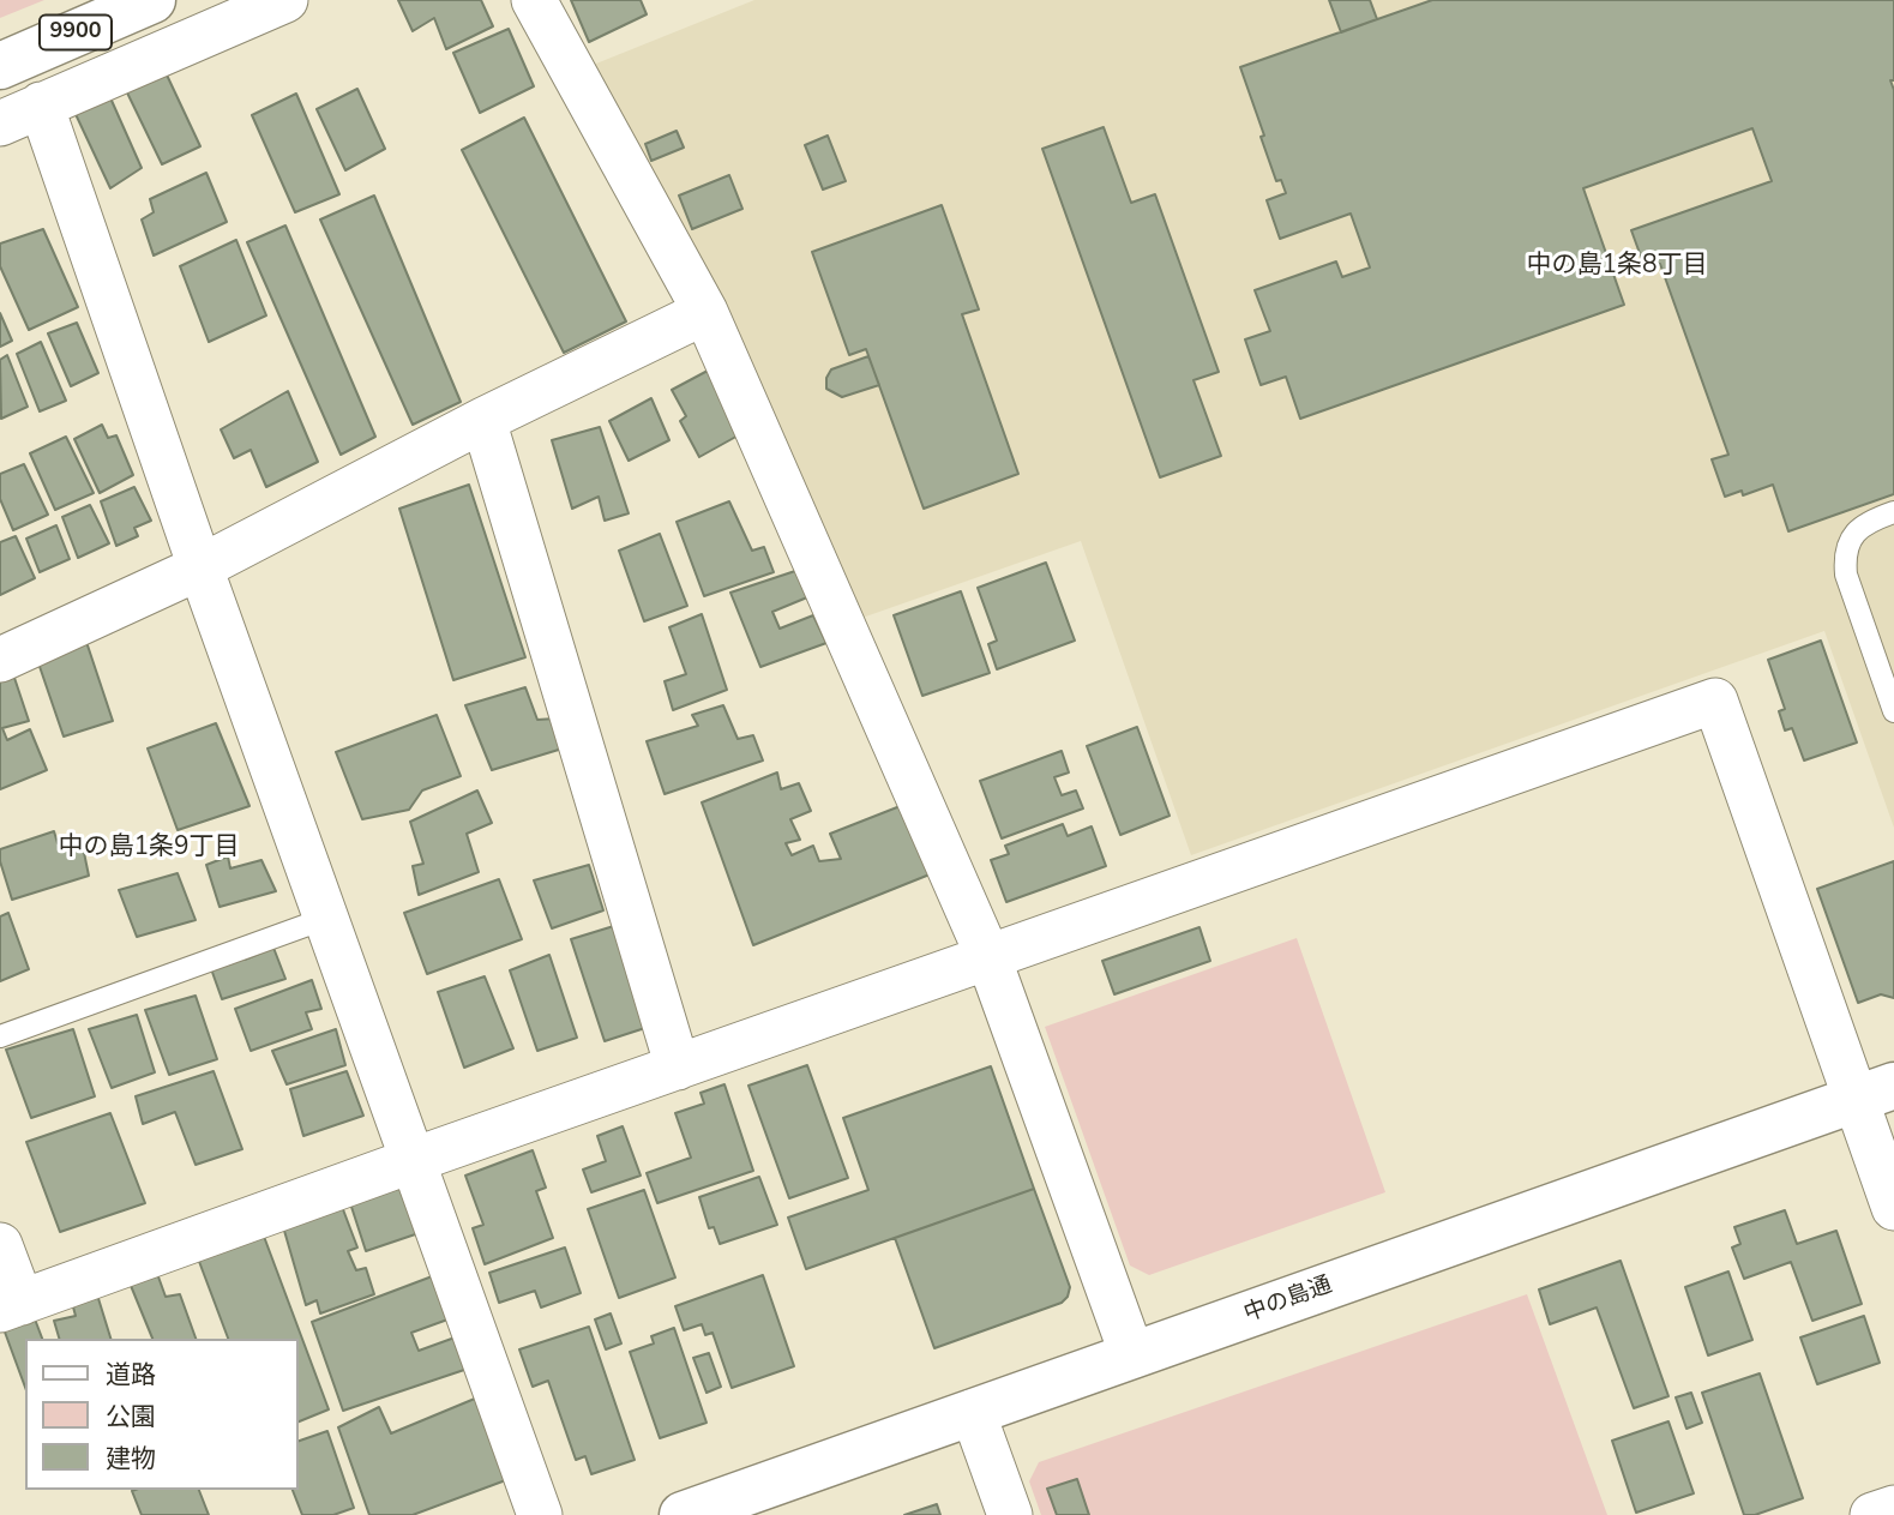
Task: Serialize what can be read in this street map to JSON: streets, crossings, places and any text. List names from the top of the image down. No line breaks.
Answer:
{"streets":{"street":["9900","中の島通"]},"districts":["中の島1条8丁目","中の島1条9丁目"],"legend":["道路","公園","建物"]}
